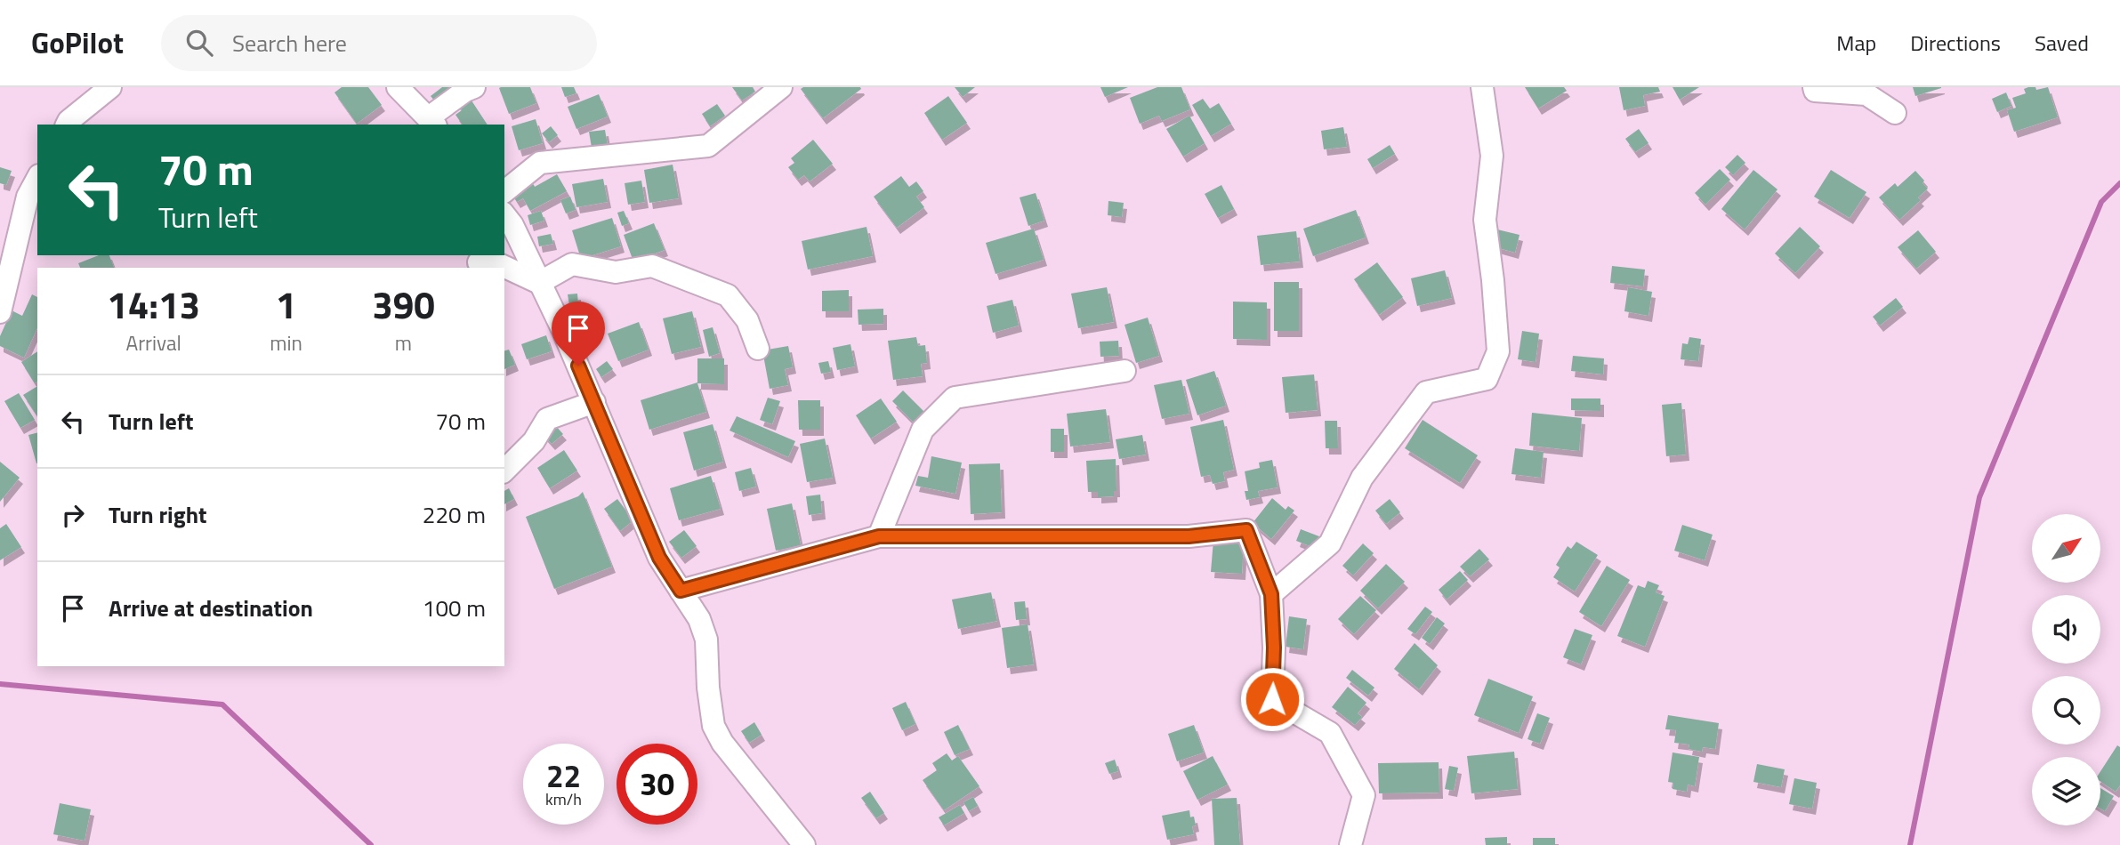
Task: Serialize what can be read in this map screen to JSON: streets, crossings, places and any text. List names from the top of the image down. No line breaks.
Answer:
{"north":"top right","page":{"header":"GoPilot","search":"Search here","nav":["Map","Directions","Saved"],"turn":["70 m","Turn left"],"eta":["14:13","Arrival","1","min","390","m"],"list":[{"name":"Turn left","value":"70 m"},{"name":"Turn right","value":"220 m"},{"name":"Arrive at destination","value":"100 m"}],"speed":"22 km/h","limit":"30"}}
